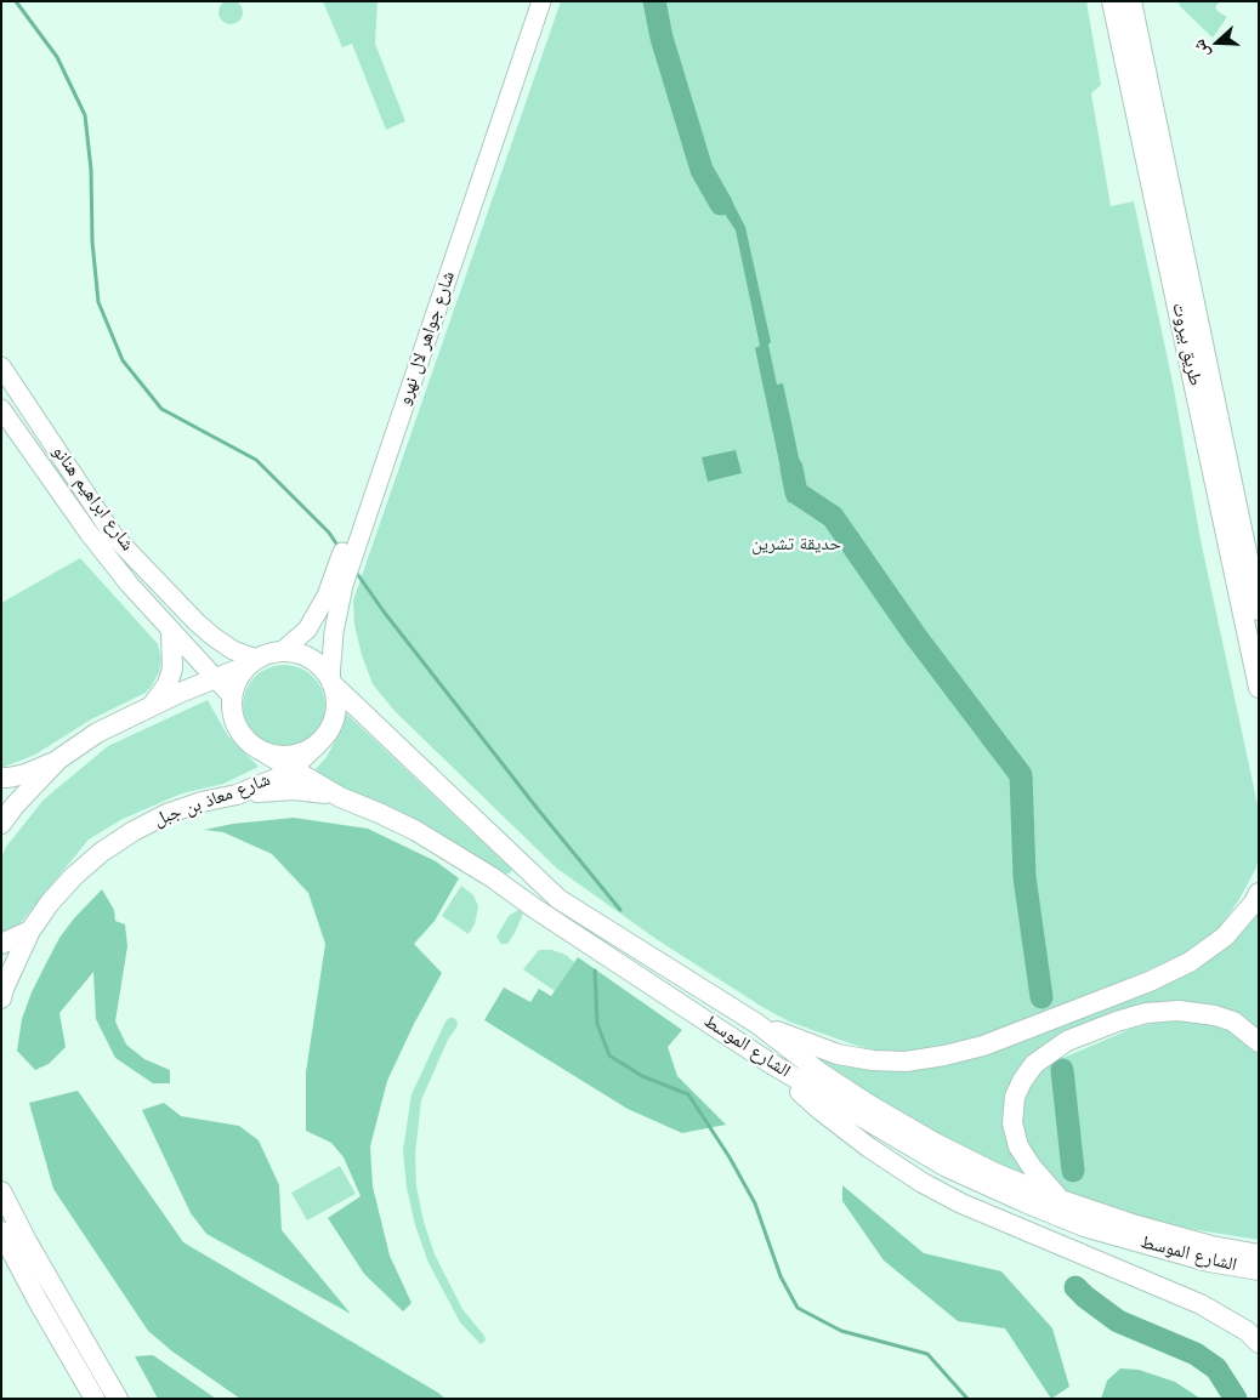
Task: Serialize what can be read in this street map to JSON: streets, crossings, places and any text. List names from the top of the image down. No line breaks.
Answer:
{"streets":{"main road":["شارع جواهر لال نهرو","طريق بيروت","شارع ابراهيم هنانو","شارع معاذ بن جبل","الشارع الموسط"]},"crossings":[["شارع جواهر لال نهرو","شارع ابراهيم هنانو"],["شارع جواهر لال نهرو","شارع معاذ بن جبل"],["شارع جواهر لال نهرو","الشارع الموسط"],["شارع ابراهيم هنانو","شارع معاذ بن جبل"],["شارع ابراهيم هنانو","الشارع الموسط"],["شارع معاذ بن جبل","الشارع الموسط"]],"parks":["حديقة تشرين"],"north":"left"}
